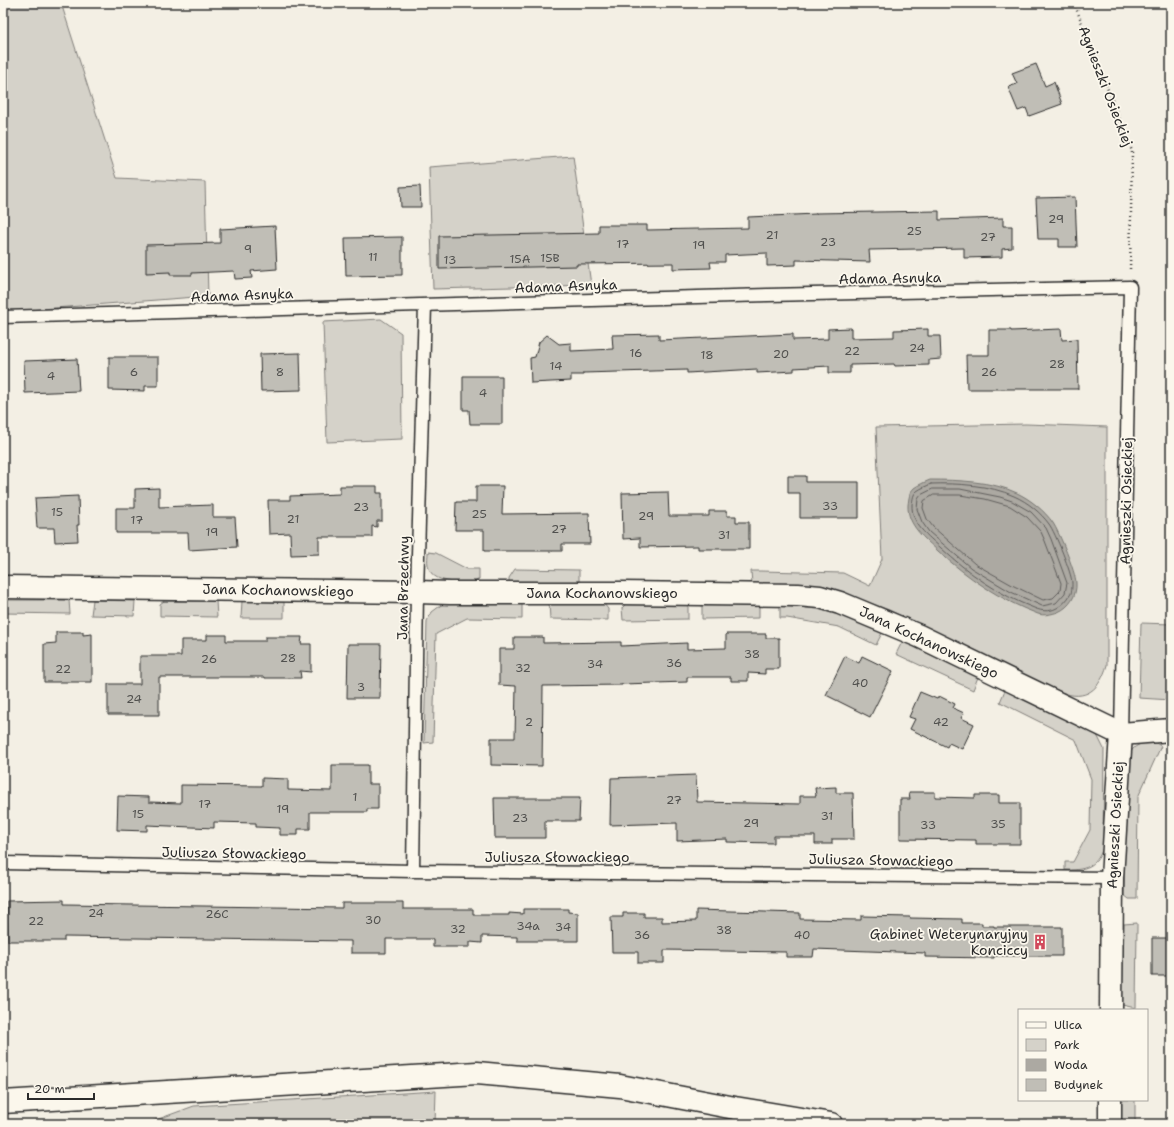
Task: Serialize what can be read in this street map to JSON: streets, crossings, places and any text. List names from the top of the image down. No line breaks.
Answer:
{"streets":{"street":["Agnieszki Osieckiej","Jana Kochanowskiego"],"lane":["Adama Asnyka","Jana Brzechwy","Juliusza Słowackiego"]},"crossings":[["Agnieszki Osieckiej","Adama Asnyka"],["Agnieszki Osieckiej","Jana Kochanowskiego"],["Agnieszki Osieckiej","Juliusza Słowackiego"],["Adama Asnyka","Jana Brzechwy"],["Jana Brzechwy","Jana Kochanowskiego"],["Jana Brzechwy","Juliusza Słowackiego"]],"places":{"building":["Gabinet Weterynaryjny Konciccy"]},"house_numbers":["29","25","21","27","23","17","19","9","11","15B","15A","13","24","22","16","20","18","28","14","6","8","26","4","4","33","23","15","25","29","21","17","27","19","31","38","28","26","36","34","32","22","40","3","24","2","42","1","27","17","19","15","31","23","29","35","33","24","26C","30","22","34a","34","32","38","36","40"],"legend":["Ulica","Park","Woda","Budynek"],"scale_bar":"20 m"}
